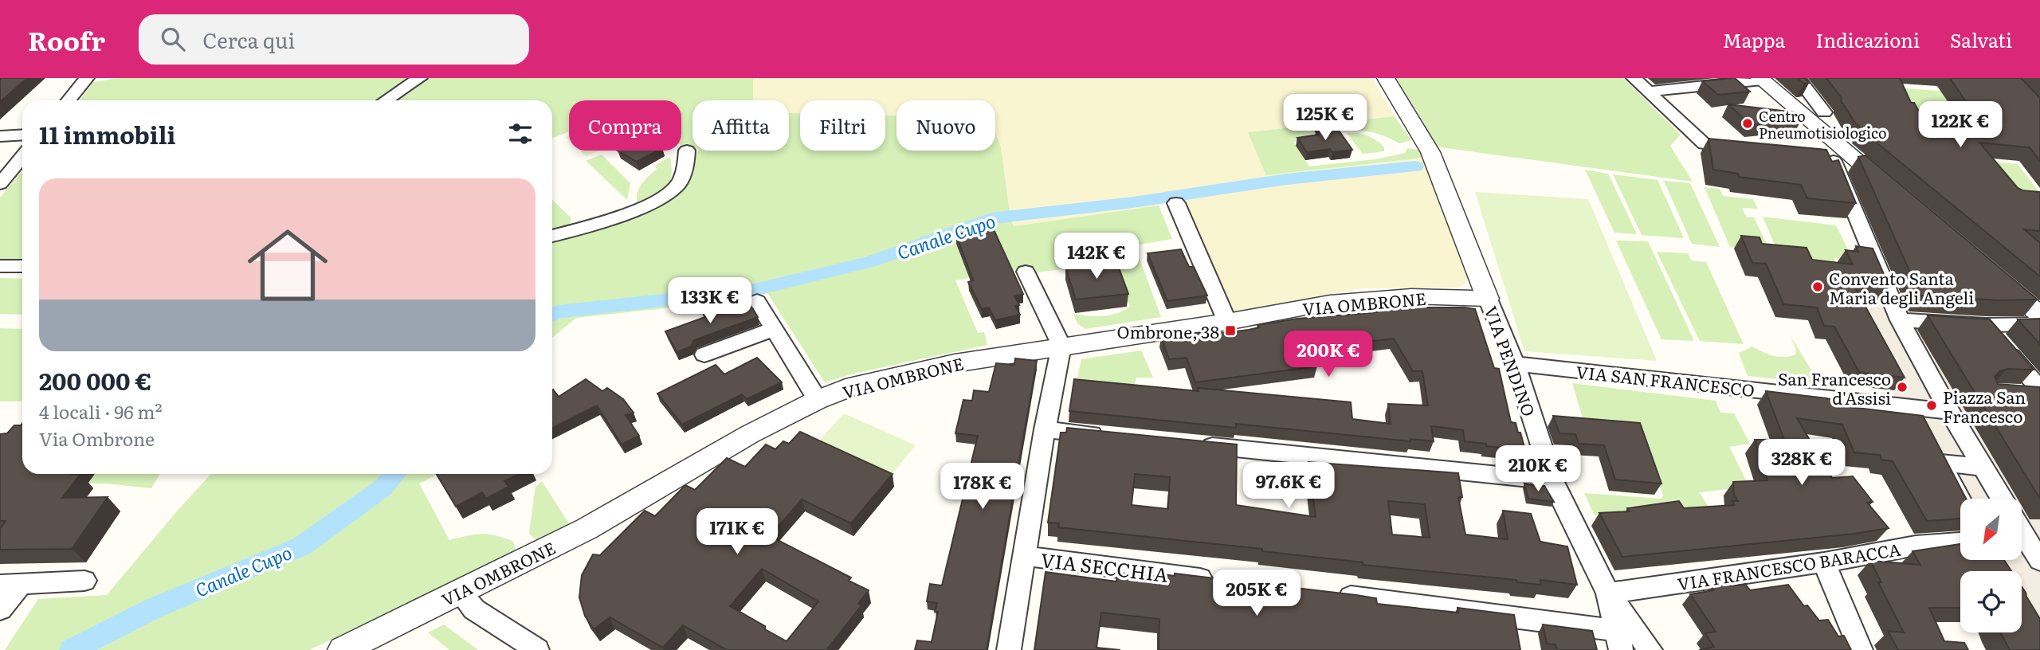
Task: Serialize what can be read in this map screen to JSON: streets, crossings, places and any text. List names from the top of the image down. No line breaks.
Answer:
{"streets":{"street":["VIA OMBRONE","VIA PENDINO","VIA SAN FRANCESCO","VIA FRANCESCO BARACCA","VIA SECCHIA"]},"crossings":[["VIA OMBRONE","VIA PENDINO"],["VIA PENDINO","VIA SAN FRANCESCO"],["VIA PENDINO","VIA FRANCESCO BARACCA"]],"water":["Canale Cupo"],"places":{"other":["Centro Pneumotisiologico","Convento Santa Maria degli Angeli","San Francesco d'Assisi","Piazza San Francesco"],"transit":["Ombrone, 38"]},"north":"bottom left","page":{"header":"Roofr","search":"Cerca qui","nav":["Mappa","Indicazioni","Salvati"],"price":["125K €","122K €","142K €","133K €","200K €","328K €","210K €","97.6K €","178K €","171K €","205K €"],"chip":["Compra","Affitta","Filtri","Nuovo"],"heading":"11 immobili","list":[{"name":"200 000 €","note":"4 locali · 96 m² · Via Ombrone"}]}}
